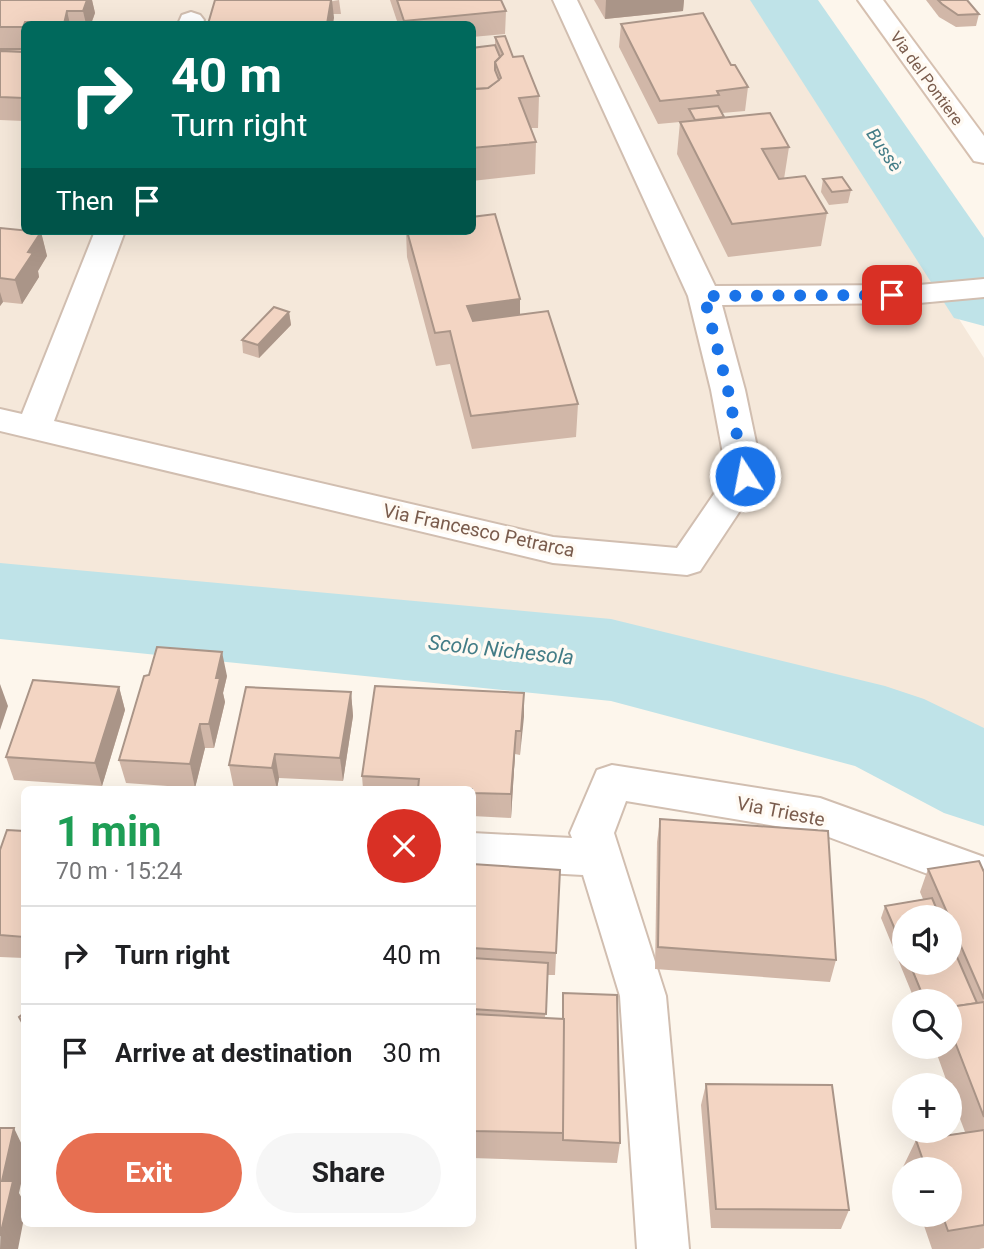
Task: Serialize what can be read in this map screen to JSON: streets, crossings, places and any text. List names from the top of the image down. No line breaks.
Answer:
{"streets":{"street":["Via del Pontiere","Via Francesco Petrarca","Via Trieste"]},"water":["Bussè","Scolo Nichesola"],"page":{"turn":["40 m","Turn right"],"then":"Then","heading":["1 min","70 m · 15:24"],"map_buttons":["+","−"],"list":[{"name":"Turn right","value":"40 m"},{"name":"Arrive at destination","value":"30 m"}],"buttons":["Exit","Share"]}}
